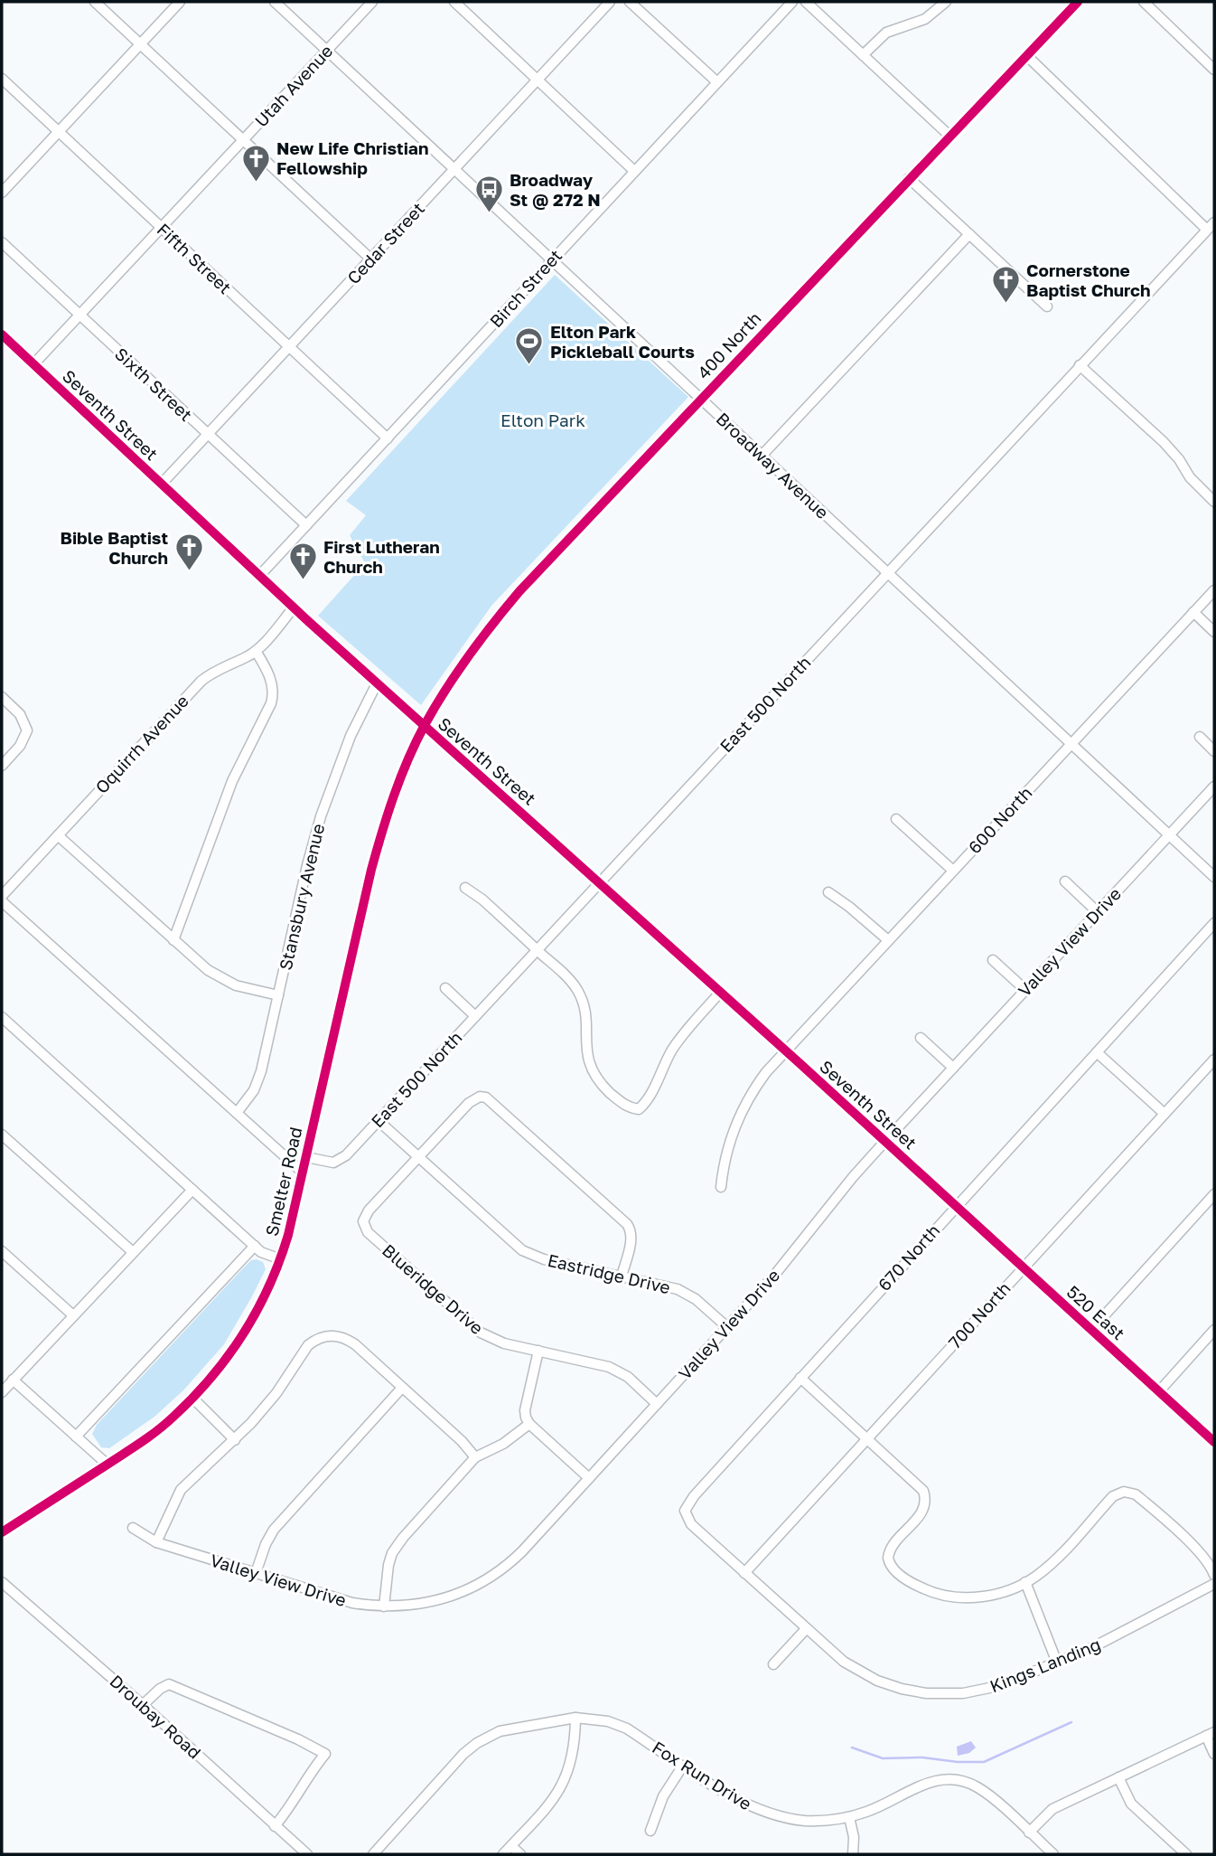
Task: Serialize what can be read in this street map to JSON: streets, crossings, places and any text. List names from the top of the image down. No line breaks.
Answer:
{"streets":{"street":["Utah Avenue","Cedar Street","Fifth Street","Birch Street","400 North","Sixth Street","Seventh Street","Broadway Avenue","East 500 North","Oquirrh Avenue","600 North","Stansbury Avenue","Valley View Drive","Smelter Road","670 North","Eastridge Drive","Blueridge Drive","520 East","700 North","Kings Landing","Droubay Road","Fox Run Drive"]},"crossings":[["Utah Avenue","Fifth Street"],["Utah Avenue","Sixth Street"],["Utah Avenue","Seventh Street"],["Utah Avenue","Broadway Avenue"],["Cedar Street","Fifth Street"],["Cedar Street","Sixth Street"],["Cedar Street","Seventh Street"],["Cedar Street","Broadway Avenue"],["Fifth Street","Birch Street"],["Birch Street","Sixth Street"],["Birch Street","Seventh Street"],["Birch Street","Broadway Avenue"],["400 North","Seventh Street"],["400 North","Broadway Avenue"],["400 North","Smelter Road"],["Seventh Street","East 500 North"],["Seventh Street","Oquirrh Avenue"],["Seventh Street","600 North"],["Seventh Street","Stansbury Avenue"],["Seventh Street","Valley View Drive"],["Seventh Street","Smelter Road"],["Seventh Street","670 North"],["Seventh Street","520 East"],["Broadway Avenue","East 500 North"],["Broadway Avenue","600 North"],["Broadway Avenue","Valley View Drive"],["East 500 North","Smelter Road"],["East 500 North","Eastridge Drive"],["Valley View Drive","Eastridge Drive"],["Valley View Drive","Blueridge Drive"],["670 North","520 East"],["670 North","Kings Landing"],["Eastridge Drive","Blueridge Drive"],["520 East","700 North"],["700 North","Kings Landing"]],"parks":["Elton Park"],"places":{"church":["New Life Christian Fellowship","Cornerstone Baptist Church","Bible Baptist Church","First Lutheran Church"],"bus stop":["Broadway St @ 272 N"],"sports":["Elton Park Pickleball Courts"]}}
